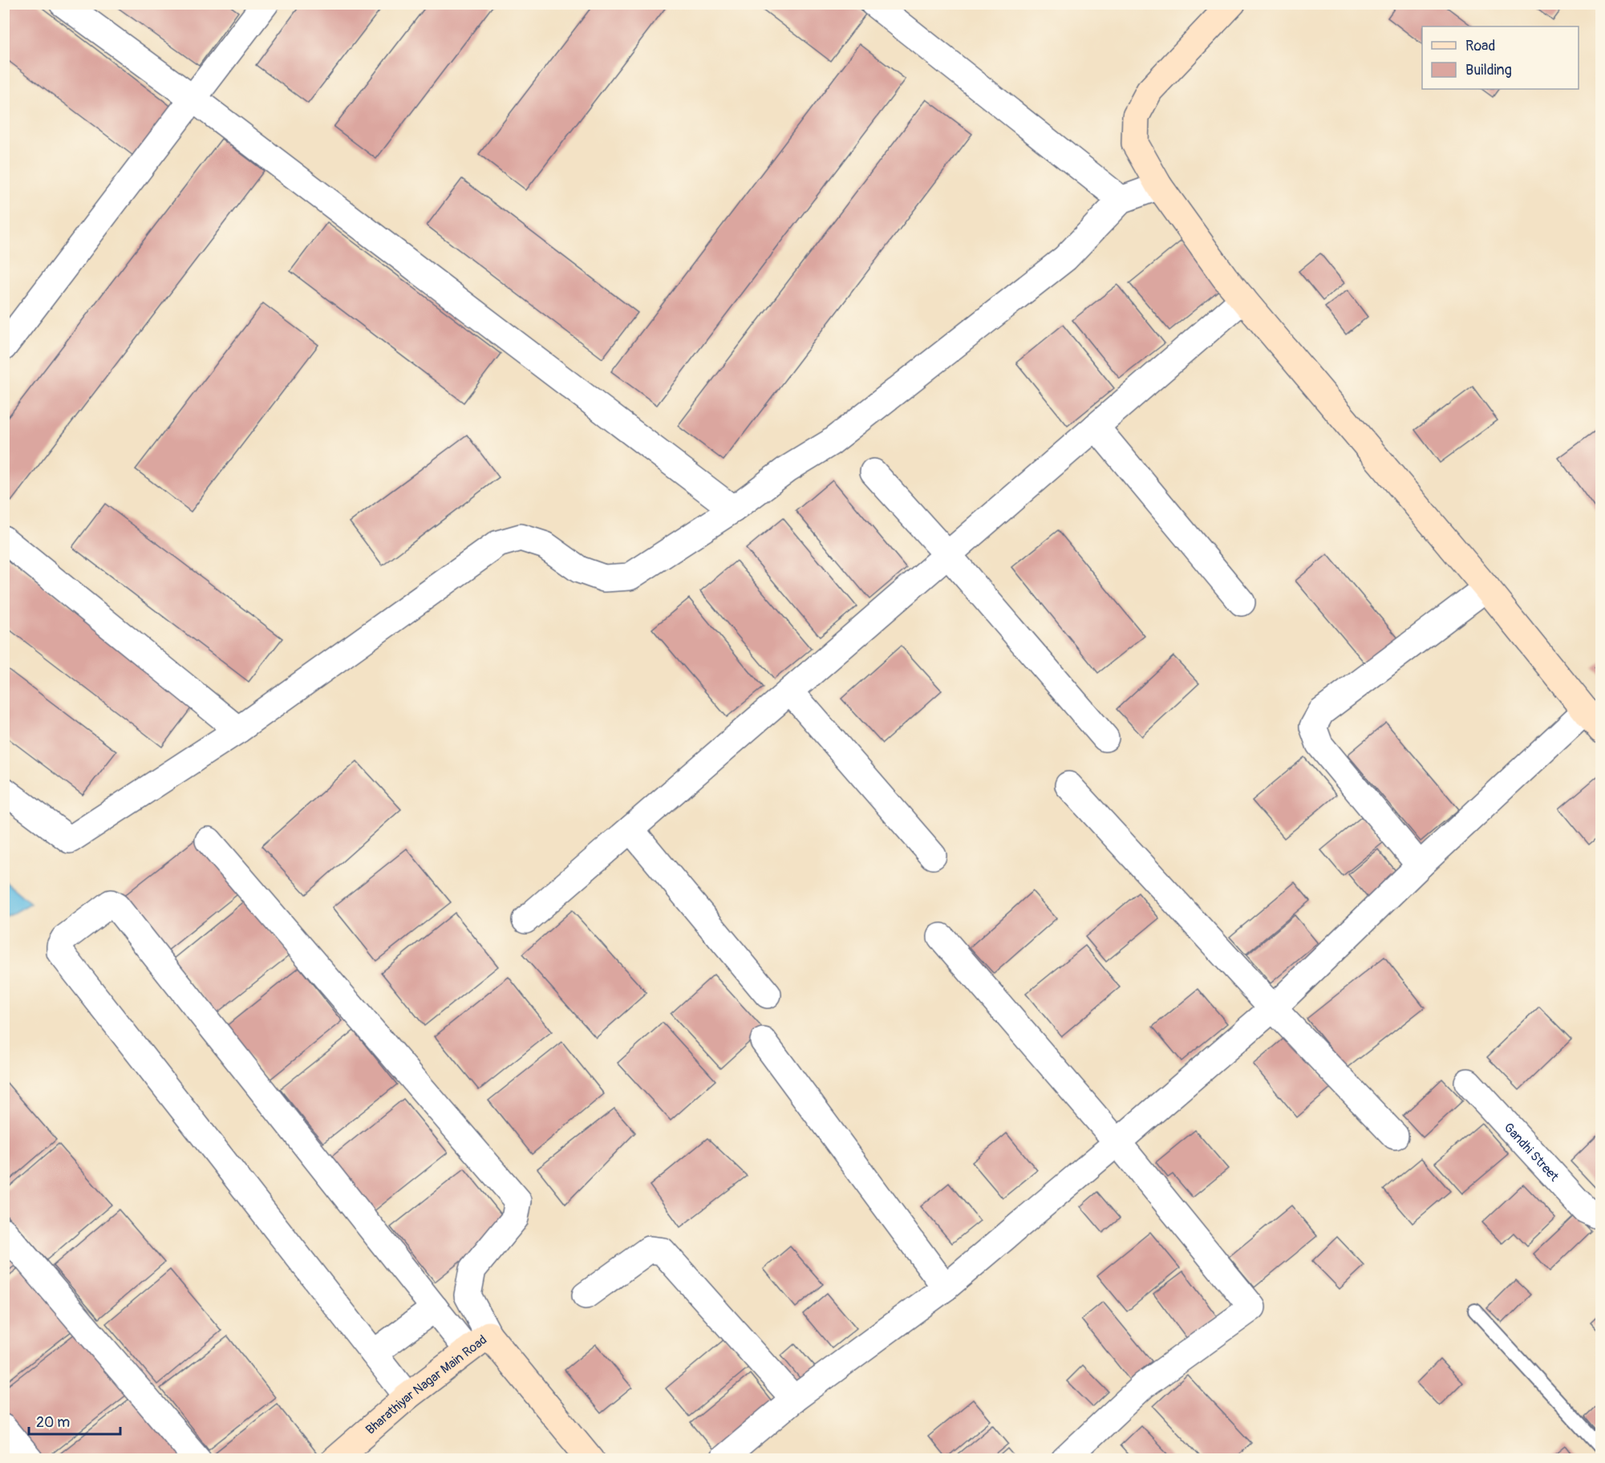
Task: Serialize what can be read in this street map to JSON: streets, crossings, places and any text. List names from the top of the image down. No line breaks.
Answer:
{"streets":{"street":["Gandhi Street","Bharathiyar Nagar Main Road"]},"legend":["Road","Building"],"scale_bar":"20 m"}
